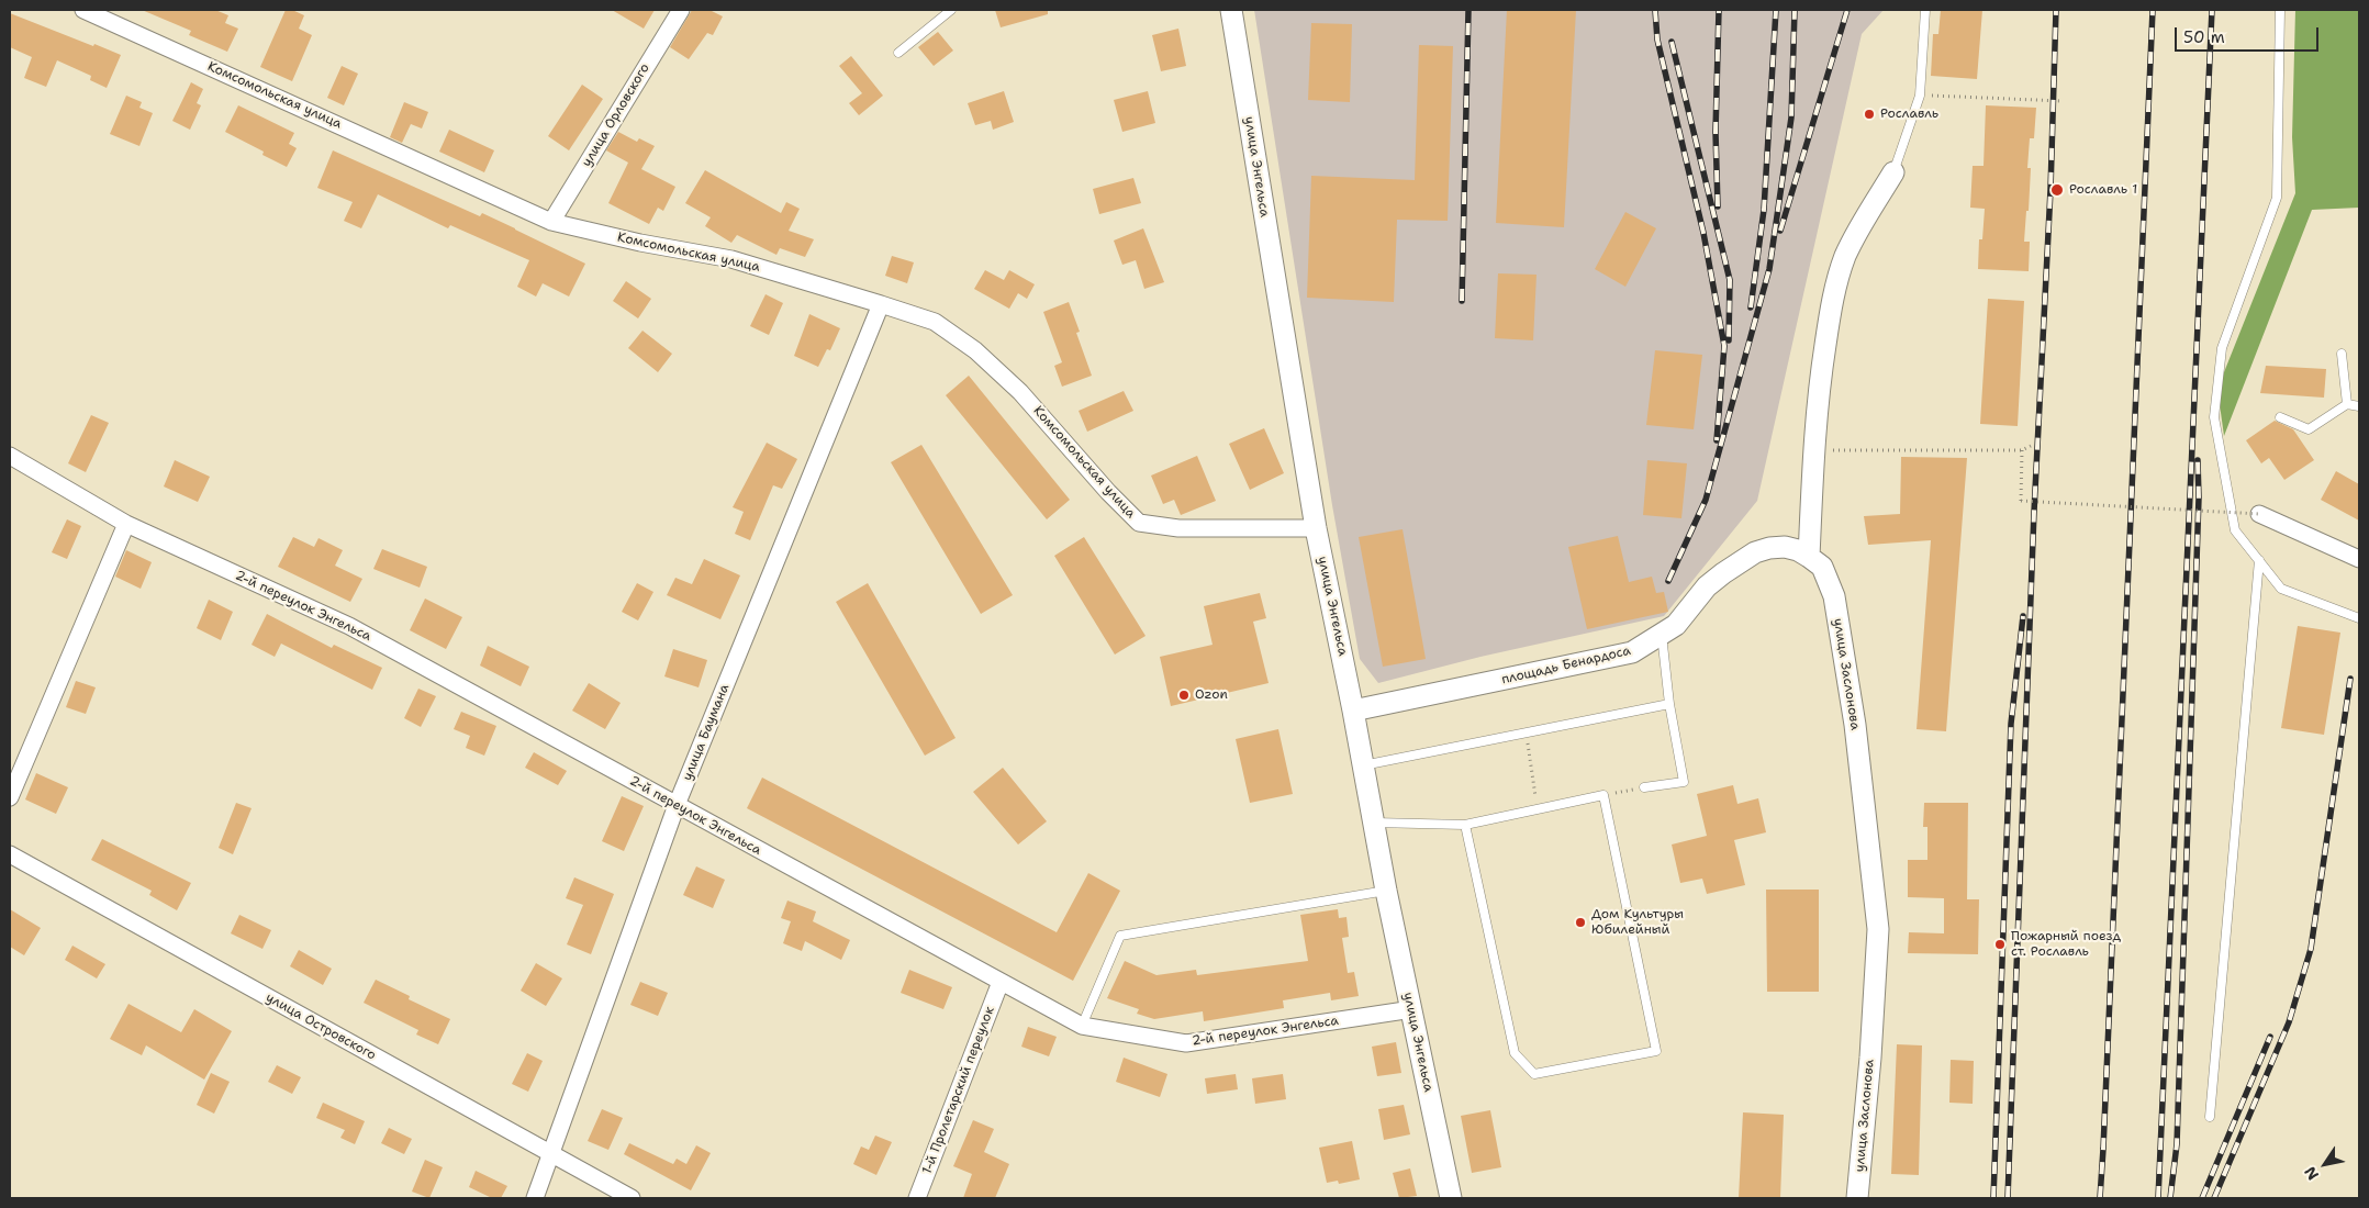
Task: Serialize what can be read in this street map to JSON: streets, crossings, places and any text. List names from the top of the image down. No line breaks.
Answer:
{"streets":{"street":["Комсомольская улица","улица Орловского","улица Энгельса","2-й переулок Энгельса","площадь Бенардоса","улица Заслонова","улица Баумана","улица Островского","1-й Пролетарский переулок"]},"crossings":[["Комсомольская улица","улица Орловского"],["Комсомольская улица","улица Энгельса"],["Комсомольская улица","улица Баумана"],["улица Энгельса","2-й переулок Энгельса"],["улица Энгельса","площадь Бенардоса"],["2-й переулок Энгельса","улица Баумана"],["2-й переулок Энгельса","1-й Пролетарский переулок"],["площадь Бенардоса","улица Заслонова"],["улица Баумана","улица Островского"]],"places":["Рославль","Рославль 1","Ozon","Дом Культуры Юбилейный","Пожарный поезд ст. Рославль"],"scale_bar":"50 m","north":"bottom left"}
